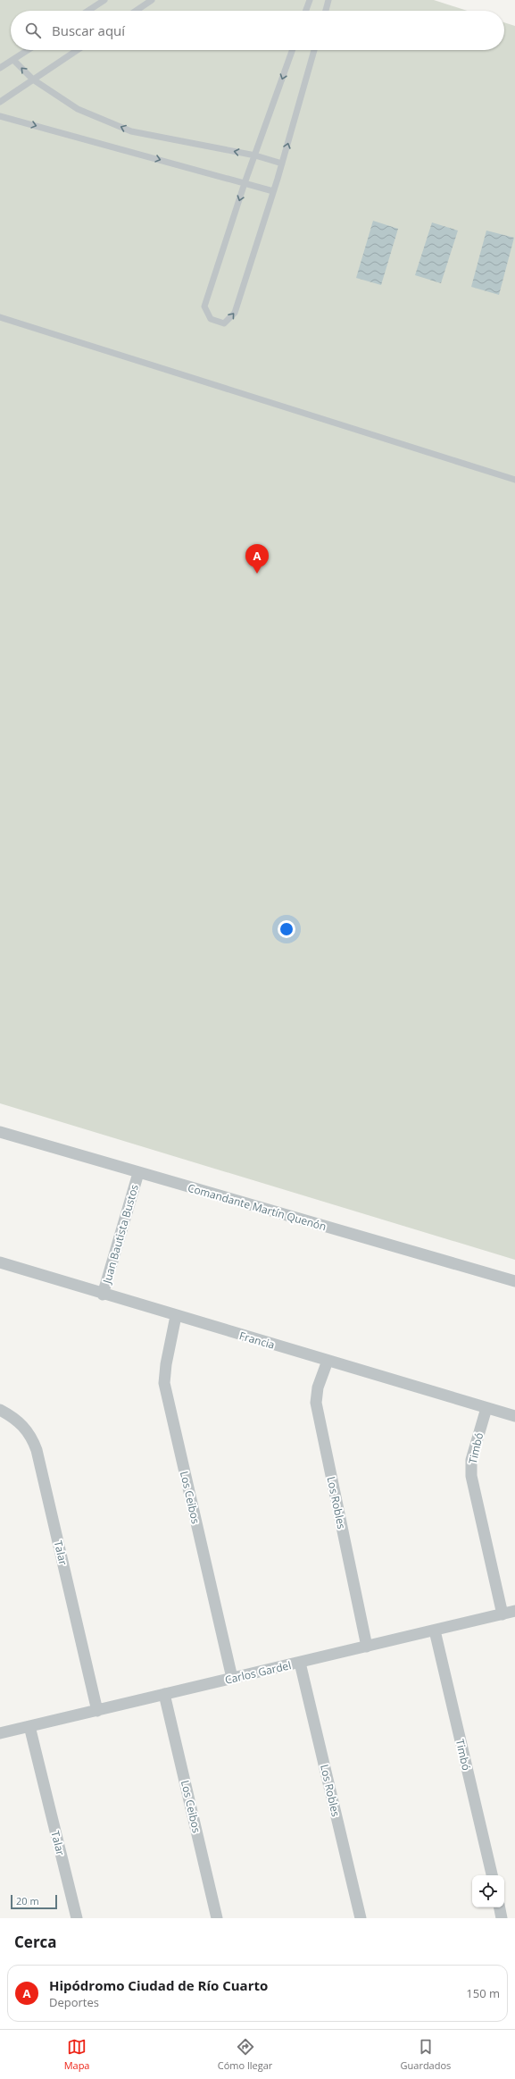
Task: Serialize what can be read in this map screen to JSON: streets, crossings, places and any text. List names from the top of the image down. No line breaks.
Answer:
{"streets":{"street":["Comandante Martín Quenón","Juan Bautista Bustos","Francia","Timbó","Los Ceibos","Los Robles","Talar","Carlos Gardel"]},"crossings":[["Comandante Martín Quenón","Juan Bautista Bustos"],["Juan Bautista Bustos","Francia"],["Francia","Timbó"],["Francia","Los Ceibos"],["Francia","Los Robles"],["Timbó","Carlos Gardel"],["Los Ceibos","Carlos Gardel"],["Los Robles","Carlos Gardel"],["Talar","Carlos Gardel"]],"scale_bar":"20 m","page":{"search":"Buscar aquí","pins":"A","scale":"20 m","heading":"Cerca","list":[{"mark":"A","name":"Hipódromo Ciudad de Río Cuarto","note":"Deportes","value":"150 m"}],"nav":["Mapa","Cómo llegar","Guardados"]}}
